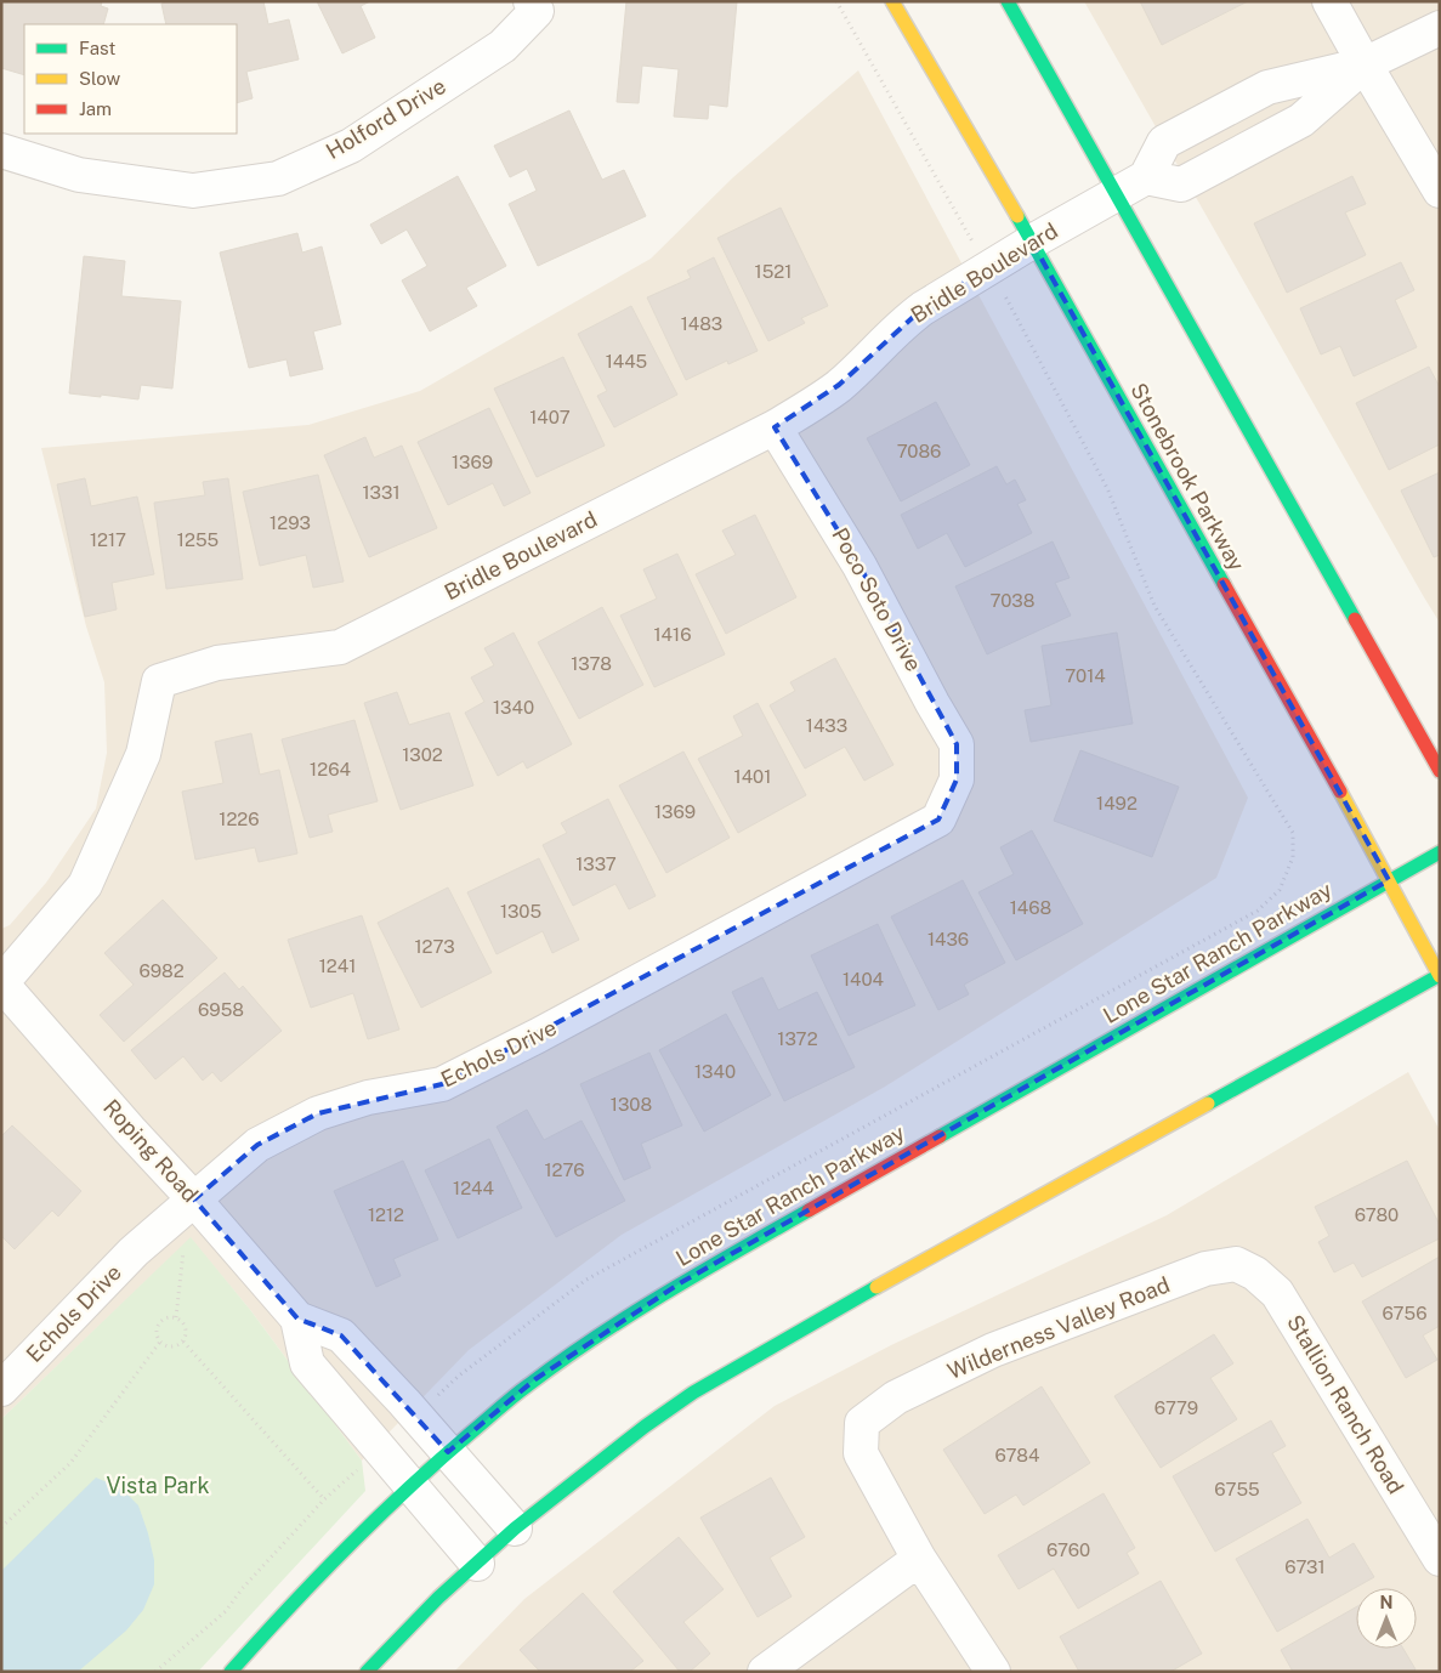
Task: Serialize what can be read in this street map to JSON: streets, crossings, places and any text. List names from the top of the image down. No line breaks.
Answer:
{"streets":{"main road":["Stonebrook Parkway","Lone Star Ranch Parkway"],"street":["Holford Drive","Bridle Boulevard","Poco Soto Drive","Echols Drive","Roping Road","Wilderness Valley Road","Stallion Ranch Road"]},"crossings":[["Bridle Boulevard","Stonebrook Parkway"],["Bridle Boulevard","Poco Soto Drive"],["Bridle Boulevard","Roping Road"],["Stonebrook Parkway","Lone Star Ranch Parkway"],["Poco Soto Drive","Echols Drive"],["Lone Star Ranch Parkway","Roping Road"],["Echols Drive","Roping Road"],["Wilderness Valley Road","Stallion Ranch Road"]],"parks":["Vista Park"],"house_numbers":["1521","1483","1445","1407","7086","1369","1331","1293","1217","1255","7038","1416","1378","7014","1340","1433","1302","1264","1401","1492","1369","1226","1337","1468","1305","1436","1273","1241","6982","1404","6958","1372","1340","1308","1276","1244","1212","6780","6756","6779","6784","6755","6760","6731"],"legend":["Fast","Slow","Jam"],"north":"top"}
